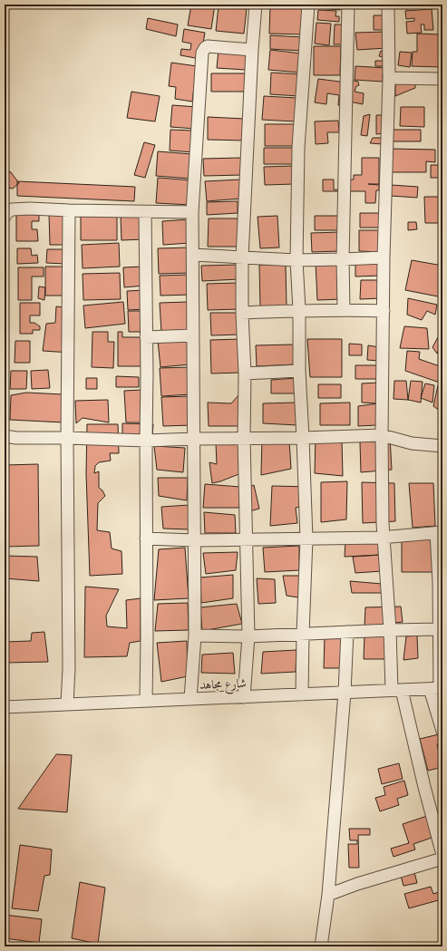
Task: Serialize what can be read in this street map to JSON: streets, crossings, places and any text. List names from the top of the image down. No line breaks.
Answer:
{"streets":{"street":["شارع مجاهد"]}}
